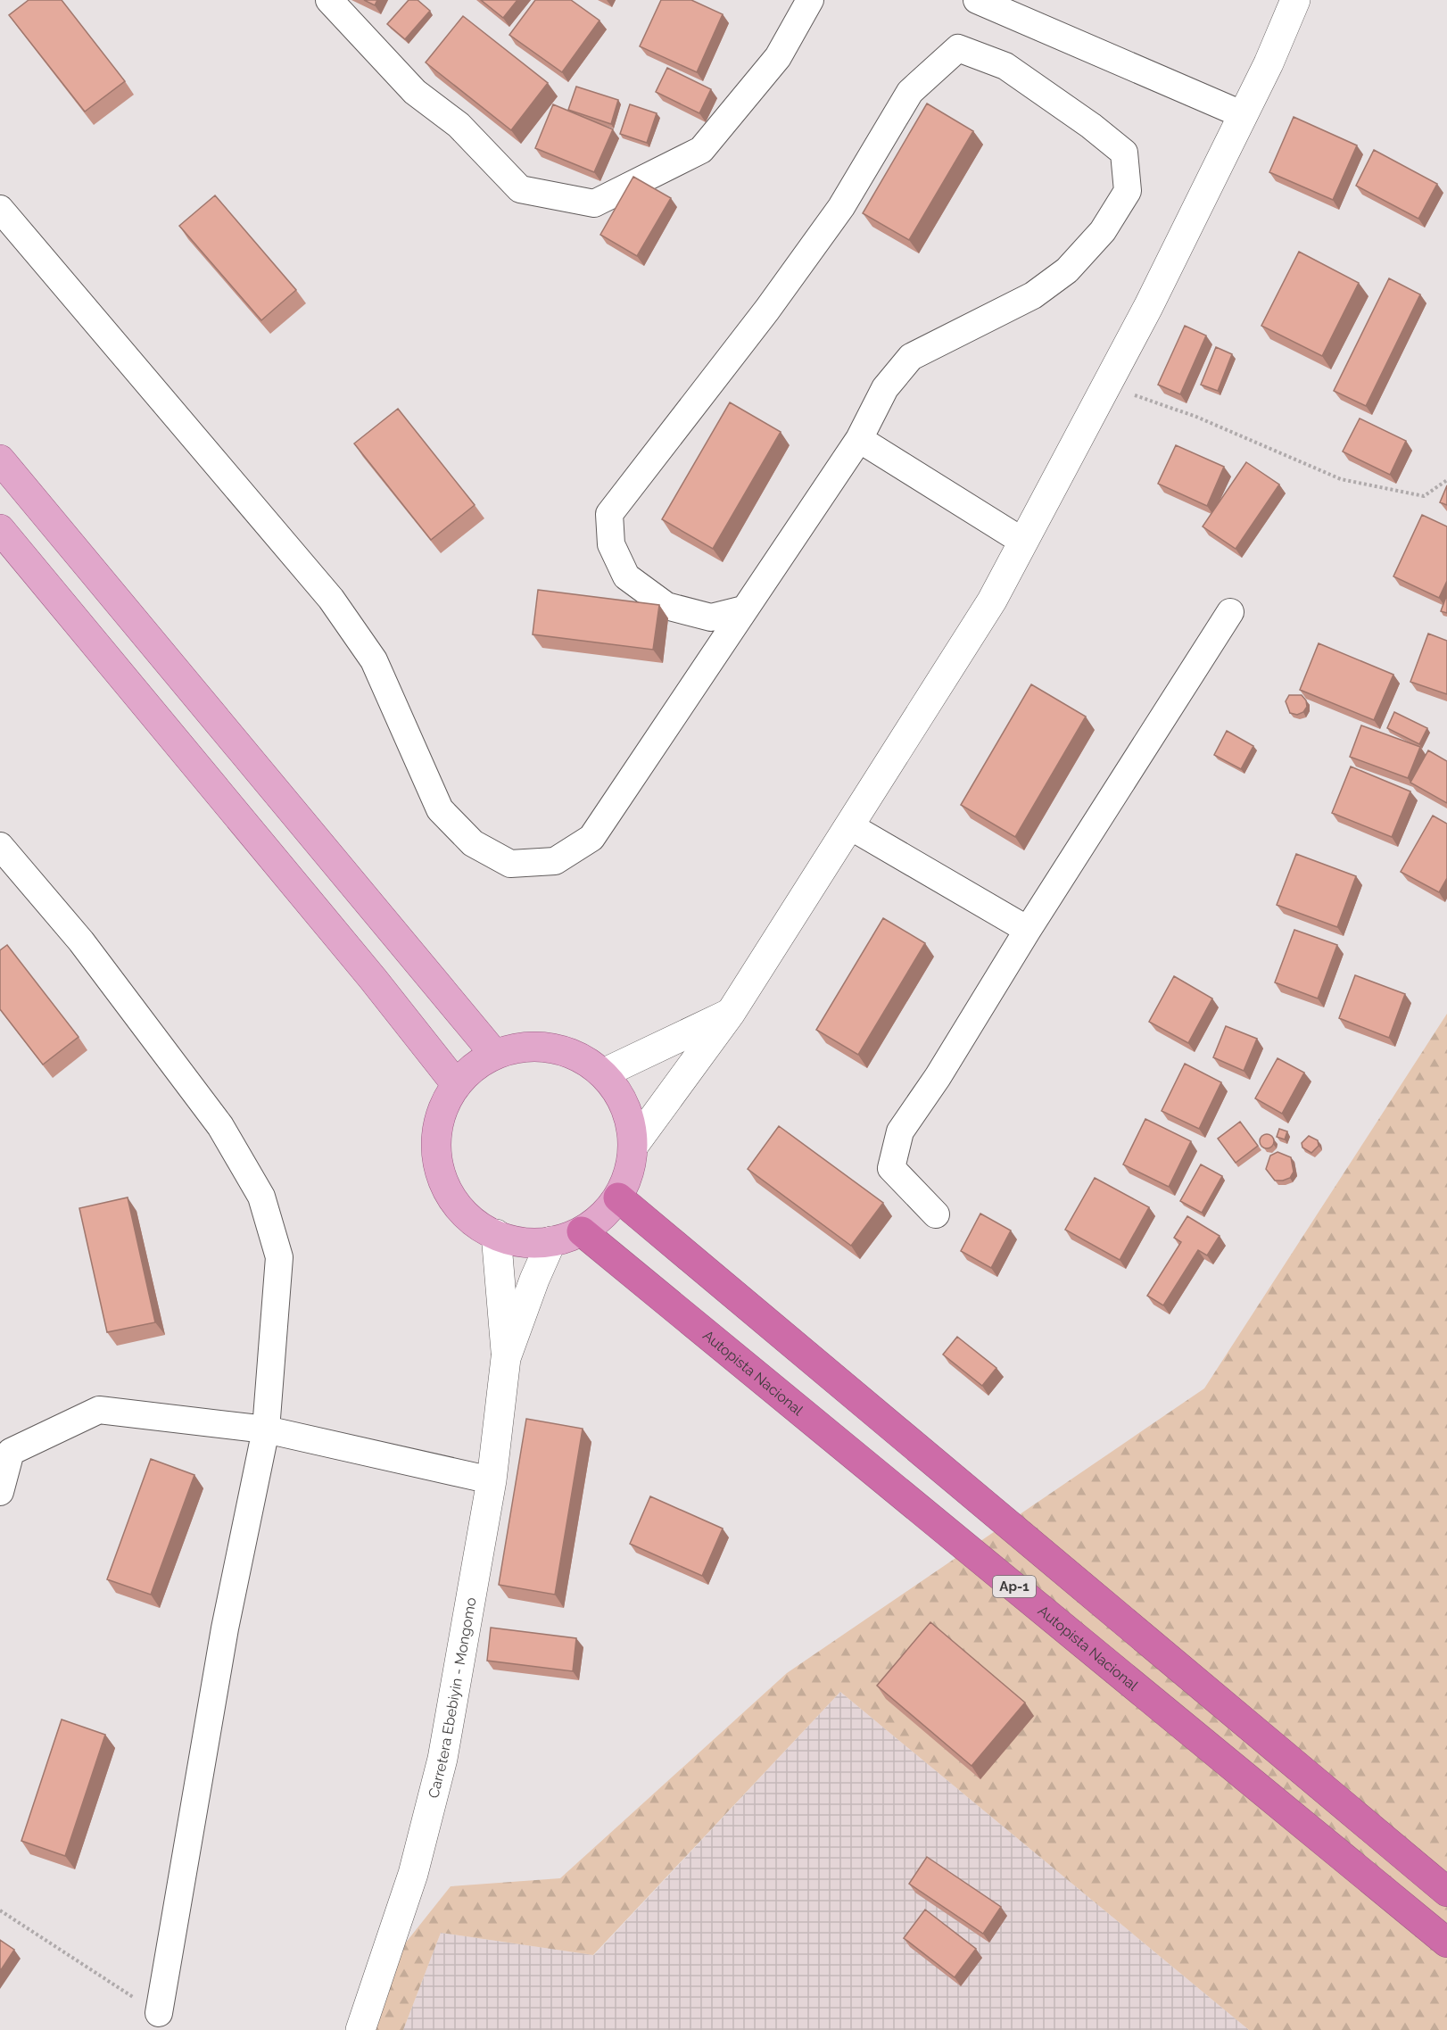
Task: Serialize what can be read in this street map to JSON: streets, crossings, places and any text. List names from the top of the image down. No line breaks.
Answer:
{"streets":{"highway":["Autopista Nacional","Ap-1"],"street":["Carretera Ebebiyin - Mongomo"]}}
